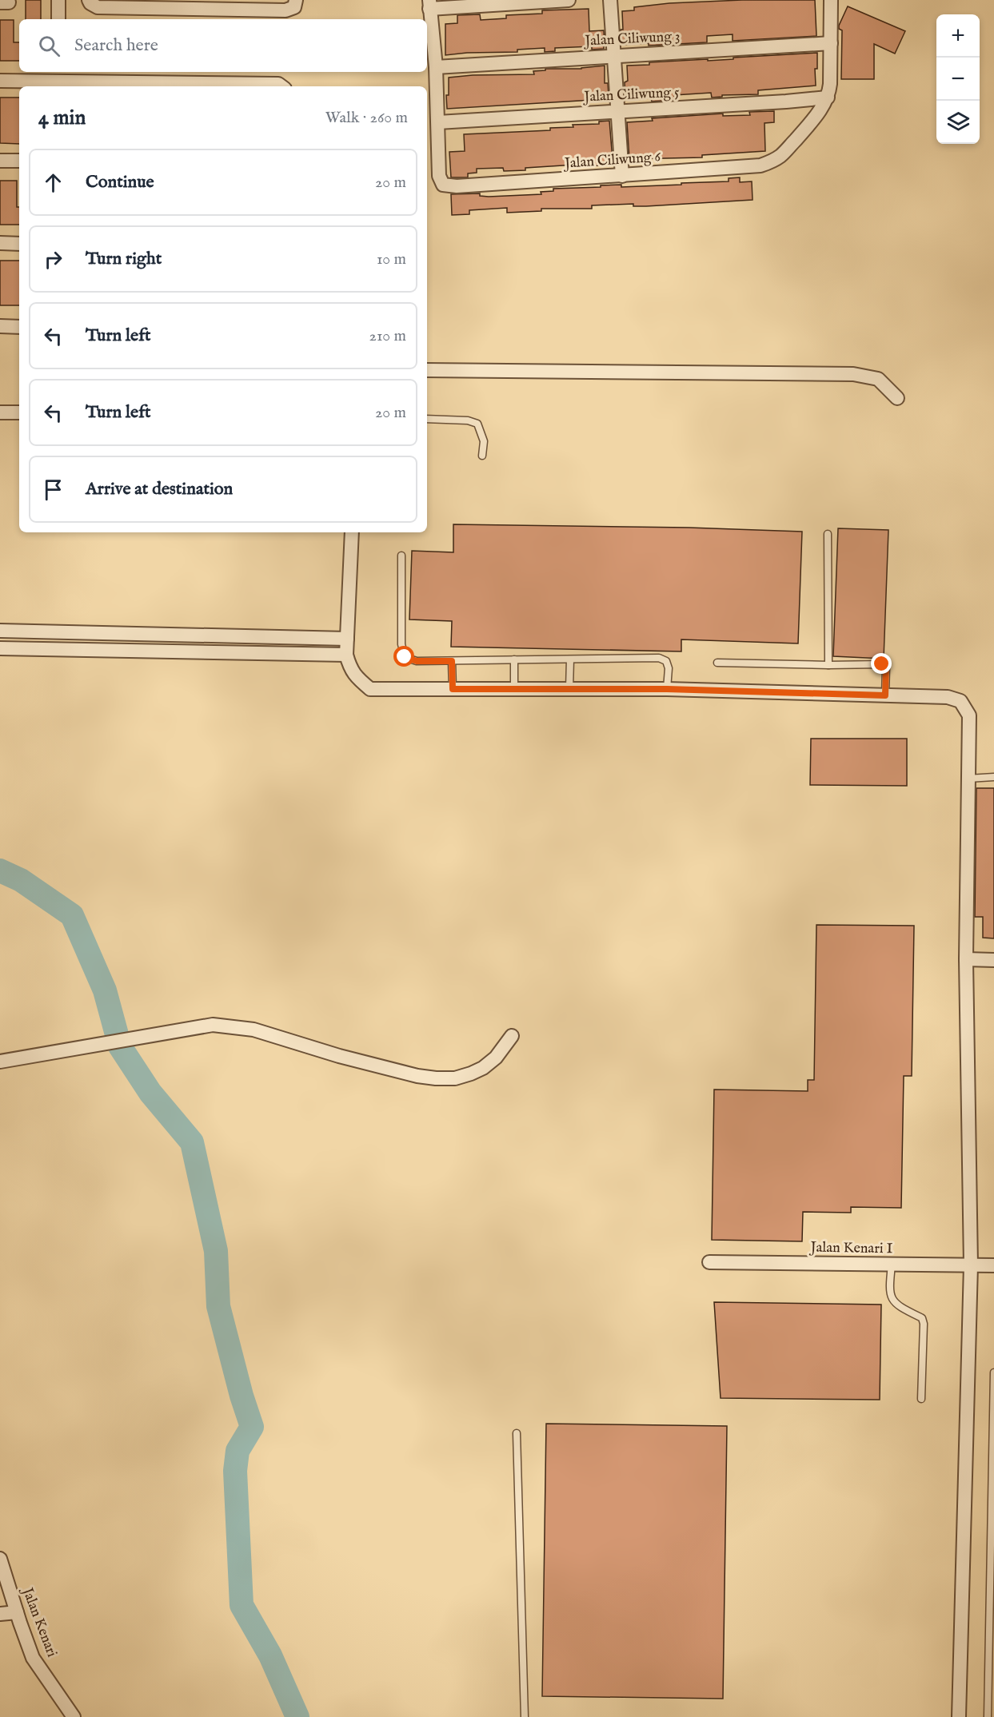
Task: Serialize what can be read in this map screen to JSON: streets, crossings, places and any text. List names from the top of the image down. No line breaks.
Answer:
{"streets":{"street":["Jalan Ciliwung 3","Jalan Ciliwung 5","Jalan Ciliwung 6","Jalan Kenari I","Jalan Kenari"]},"crossings":[["Jalan Ciliwung 5","Jalan Ciliwung 6"]],"page":{"map_buttons":["+","−"],"search":"Search here","heading":["4 min","Walk · 260 m"],"list":[["Continue","20 m"],["Turn right","10 m"],["Turn left","210 m"],["Turn left","20 m"],"Arrive at destination"]}}
